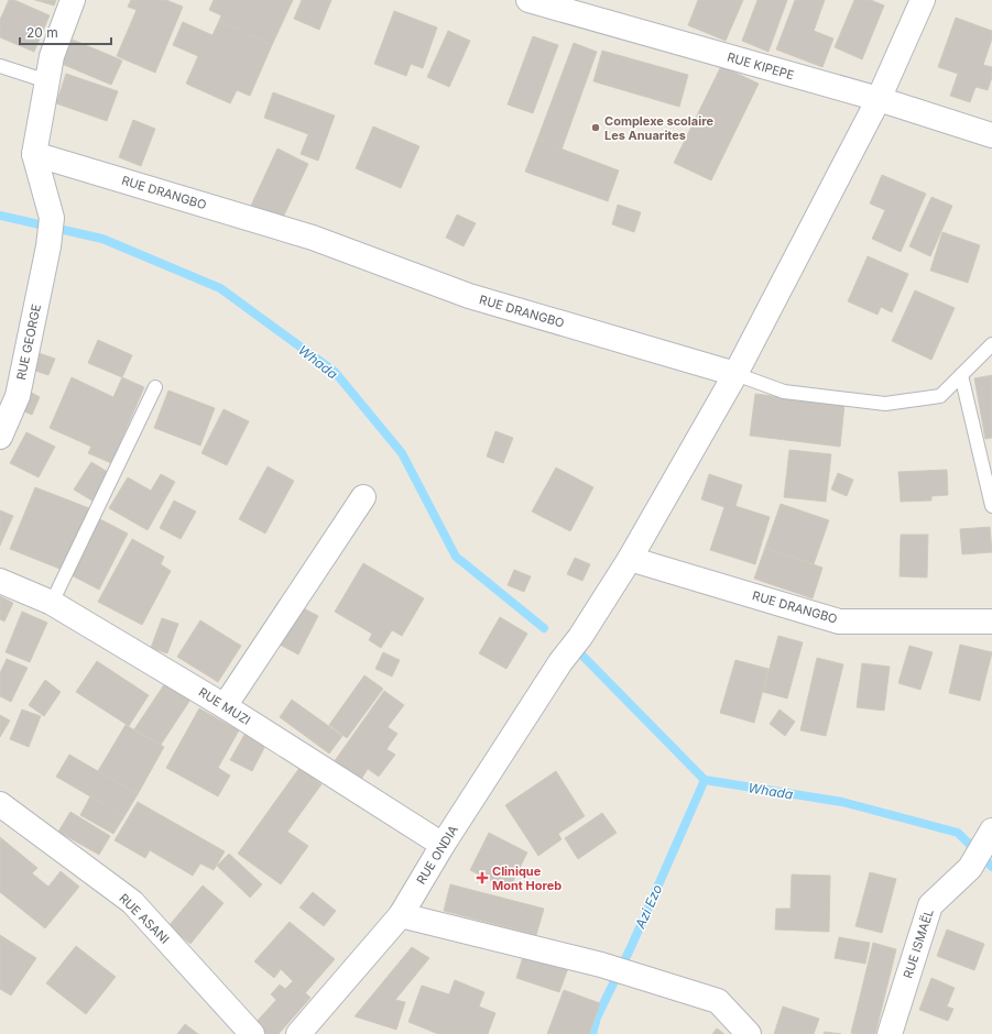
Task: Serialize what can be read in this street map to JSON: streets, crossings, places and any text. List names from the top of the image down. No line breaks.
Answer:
{"streets":{"street":["RUE KIPEPE","RUE DRANGBO","RUE GEORGE","RUE MUZI","RUE ONDIA","RUE ASANI","RUE ISMAËL"]},"crossings":[["RUE KIPEPE","RUE ONDIA"],["RUE DRANGBO","RUE GEORGE"],["RUE DRANGBO","RUE ONDIA"],["RUE MUZI","RUE ONDIA"]],"water":["Whada","Azi Ezo"],"places":{"other":["Complexe scolaire Les Anuarites"],"health":["Clinique Mont Horeb"]},"scale_bar":"20 m"}
